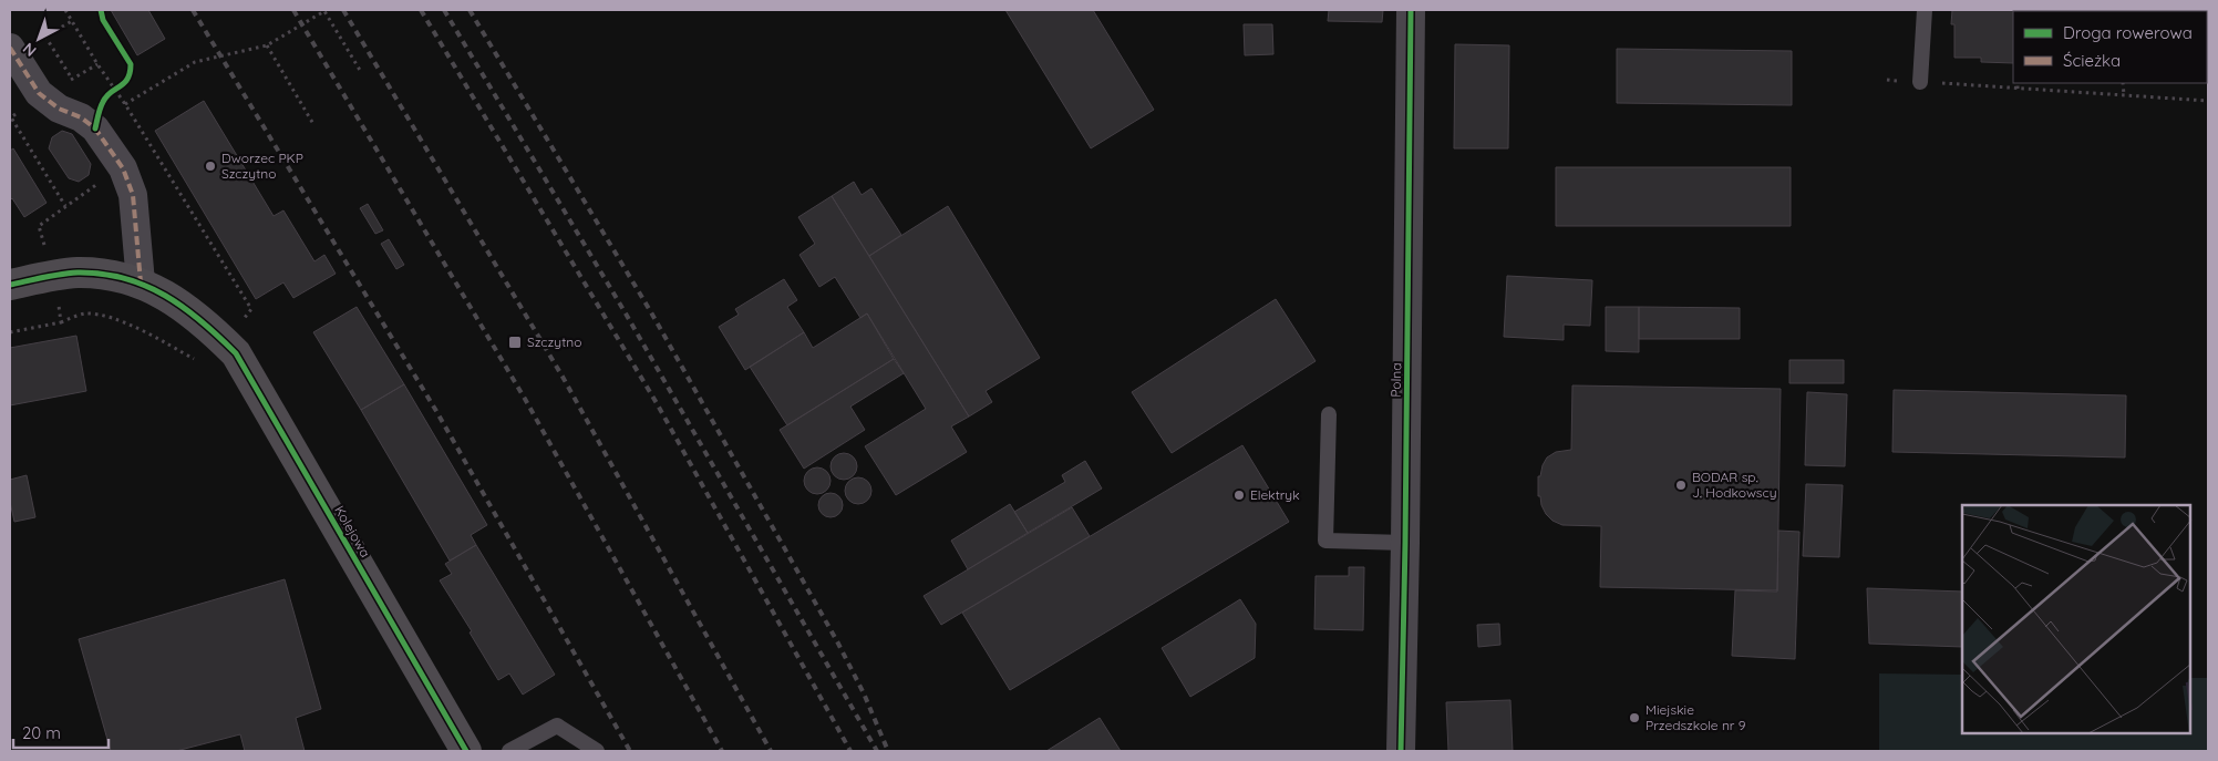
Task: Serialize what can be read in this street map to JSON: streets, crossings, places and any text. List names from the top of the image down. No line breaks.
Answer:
{"streets":{"street":["Polna","Kolejowa"]},"places":{"other":["Dworzec PKP Szczytno","BODAR sp. J. Hodkowscy","Elektryk","Miejskie Przedszkole nr 9"],"transit":["Szczytno"]},"legend":["Droga rowerowa","Ścieżka"],"scale_bar":"20 m","north":"bottom left"}
